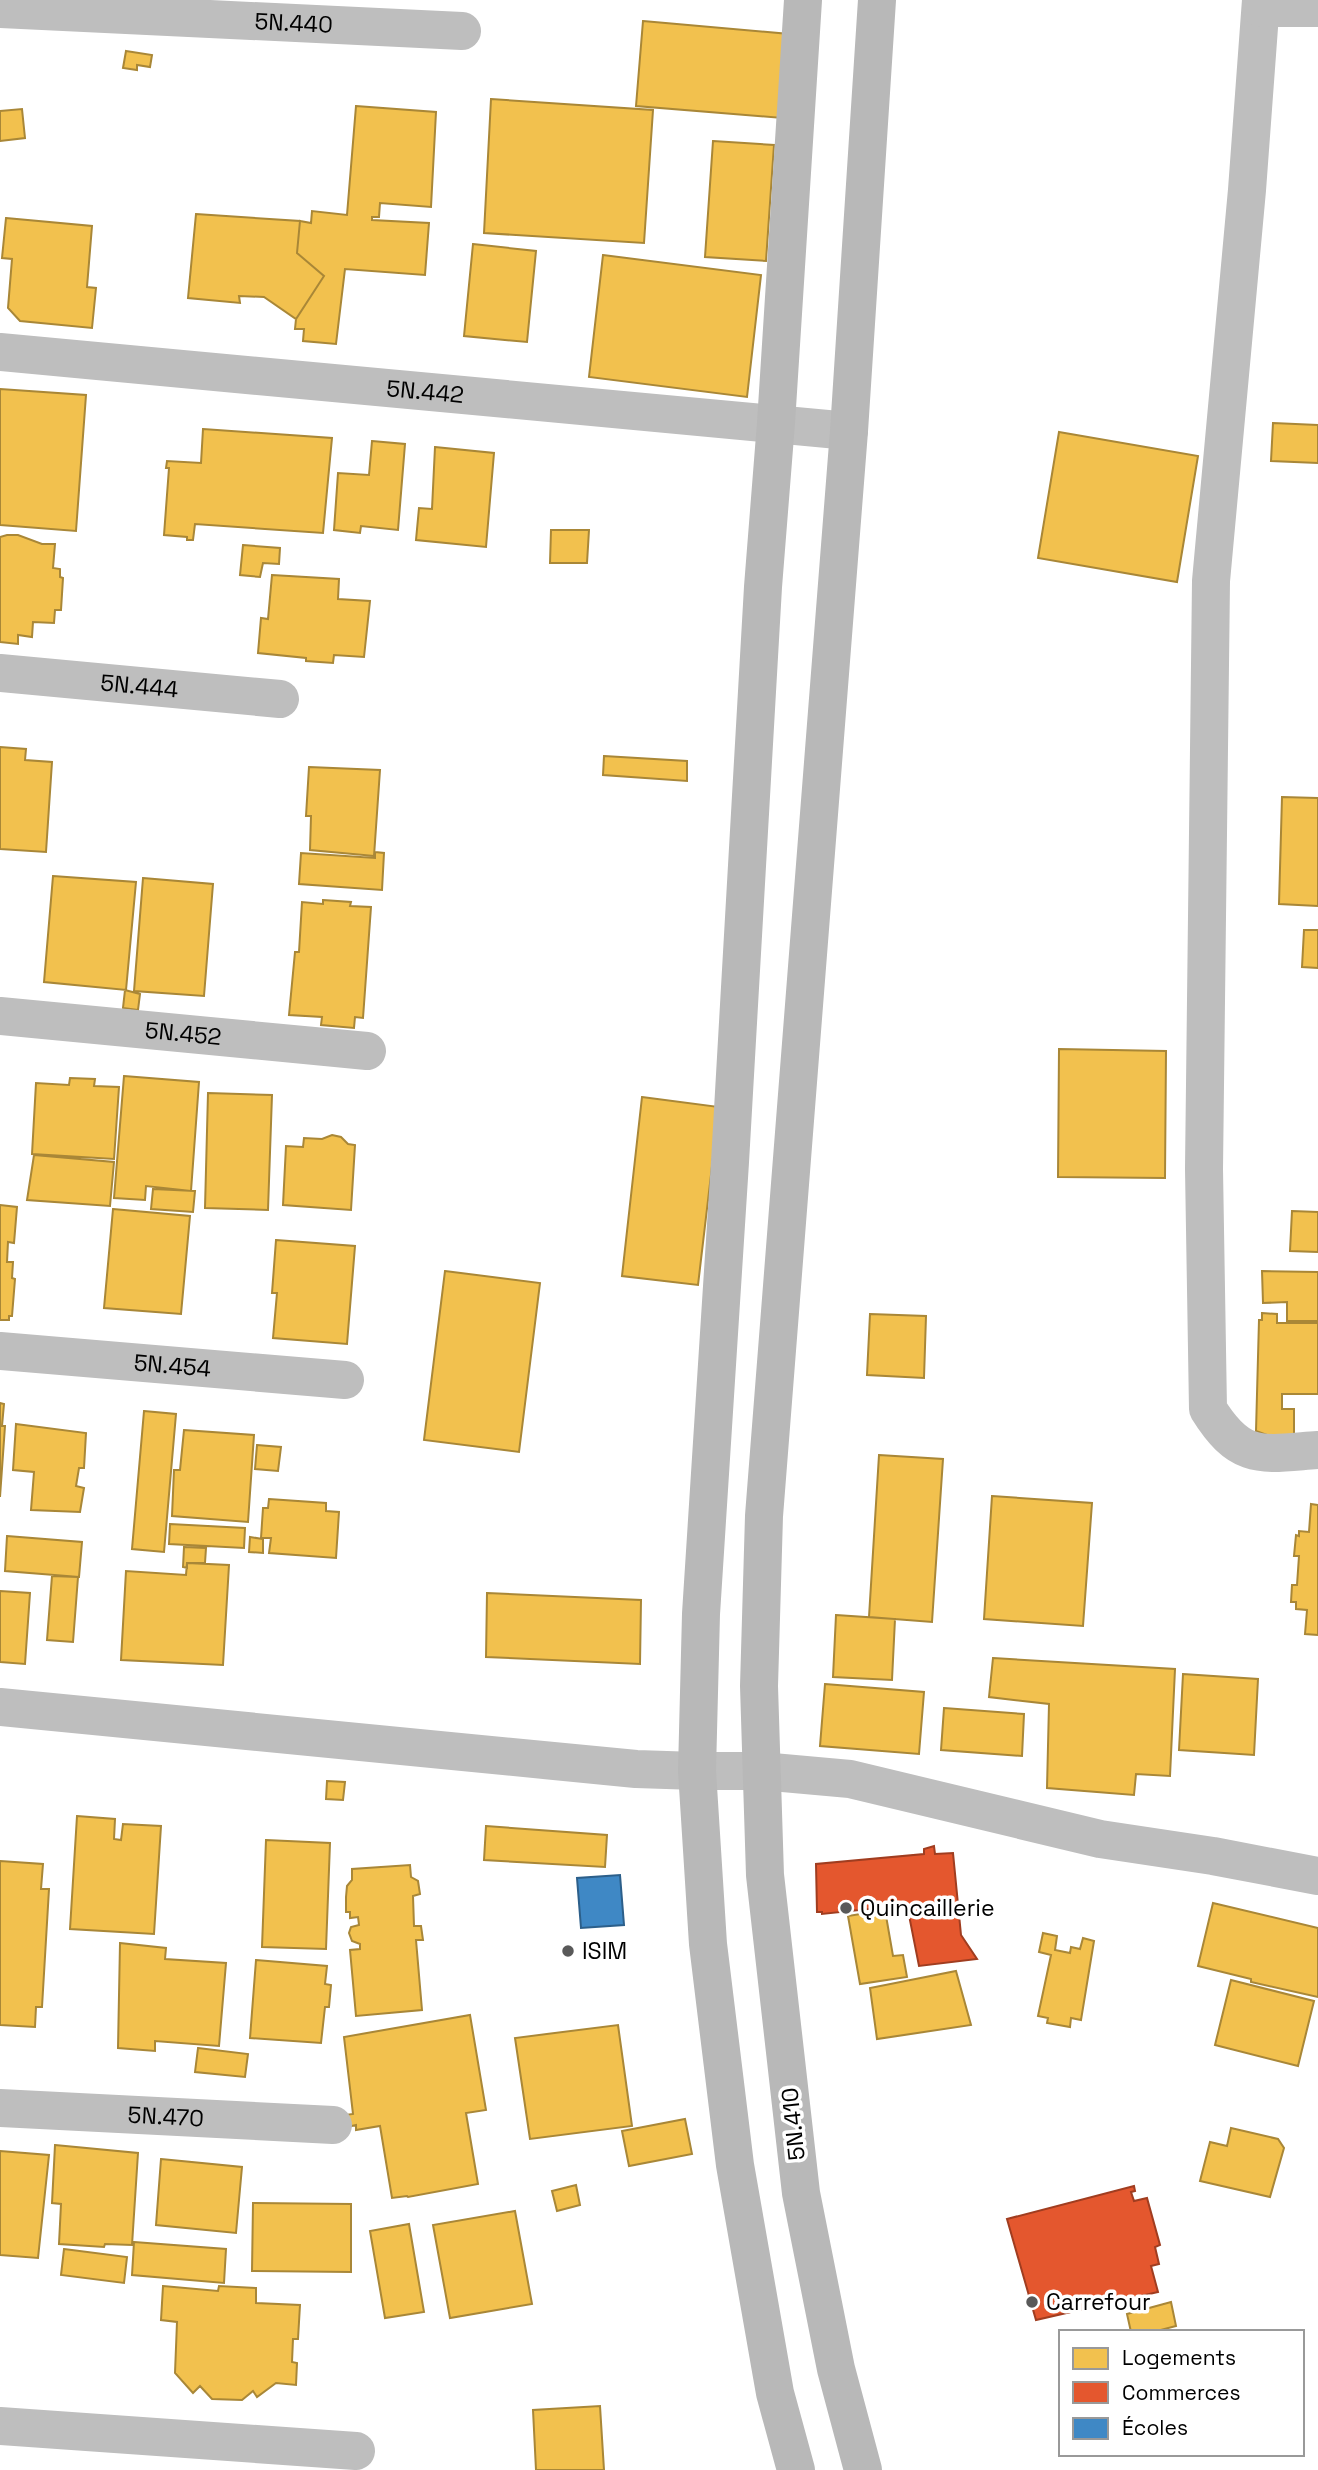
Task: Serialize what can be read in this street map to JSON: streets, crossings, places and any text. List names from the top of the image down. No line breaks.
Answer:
{"streets":{"main road":["5N.410"],"street":["5N.440","5N.442","5N.444","5N.452","5N.454","5N.470"]},"crossings":[["5N.442","5N.410"]],"places":["Quincaillerie","ISIM","Carrefour"],"legend":["Logements","Commerces","Écoles"]}
